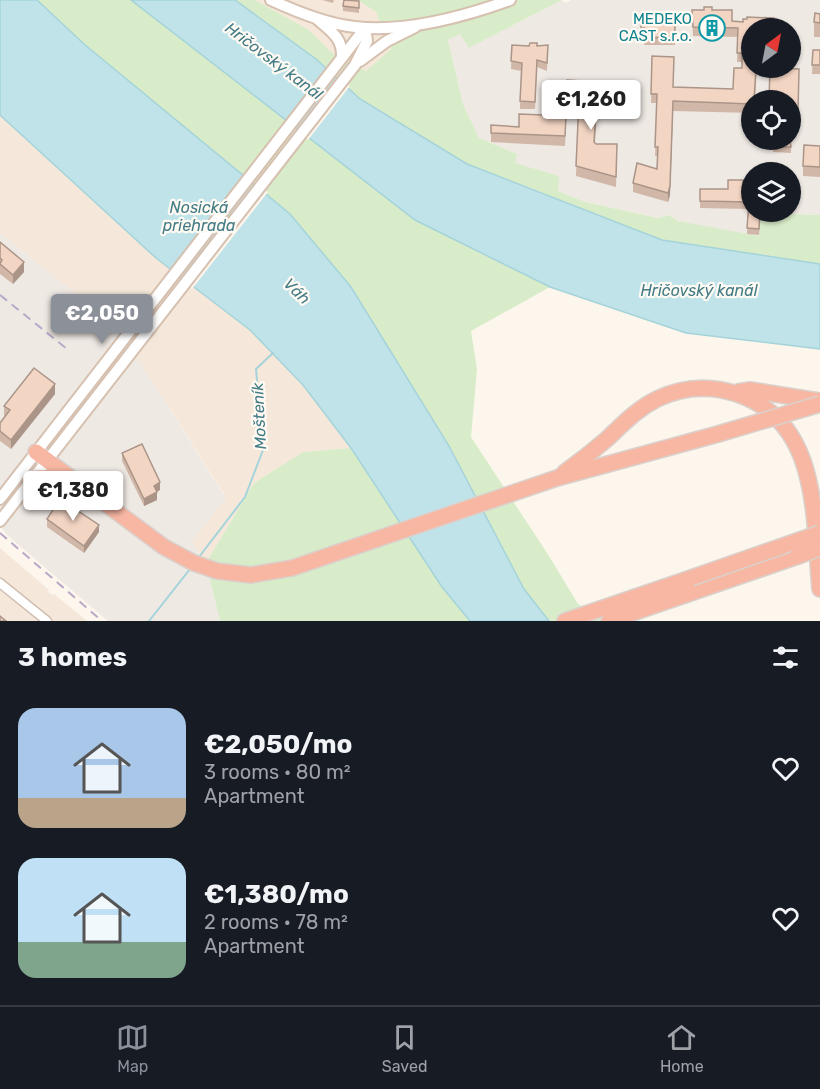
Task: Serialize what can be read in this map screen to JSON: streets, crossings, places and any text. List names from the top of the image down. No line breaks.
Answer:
{"water":["Hričovský kanál","Nosická priehrada","Váh","Mošteník"],"places":{"building":["MEDEKO CAST s.r.o."]},"north":"top right","page":{"price":["€1,260","€2,050","€1,380"],"heading":"3 homes","list":[{"name":"€2,050/mo","note":"3 rooms · 80 m² · Apartment"},{"name":"€1,380/mo","note":"2 rooms · 78 m² · Apartment"}],"tabs":["Map","Saved","Home"]}}
